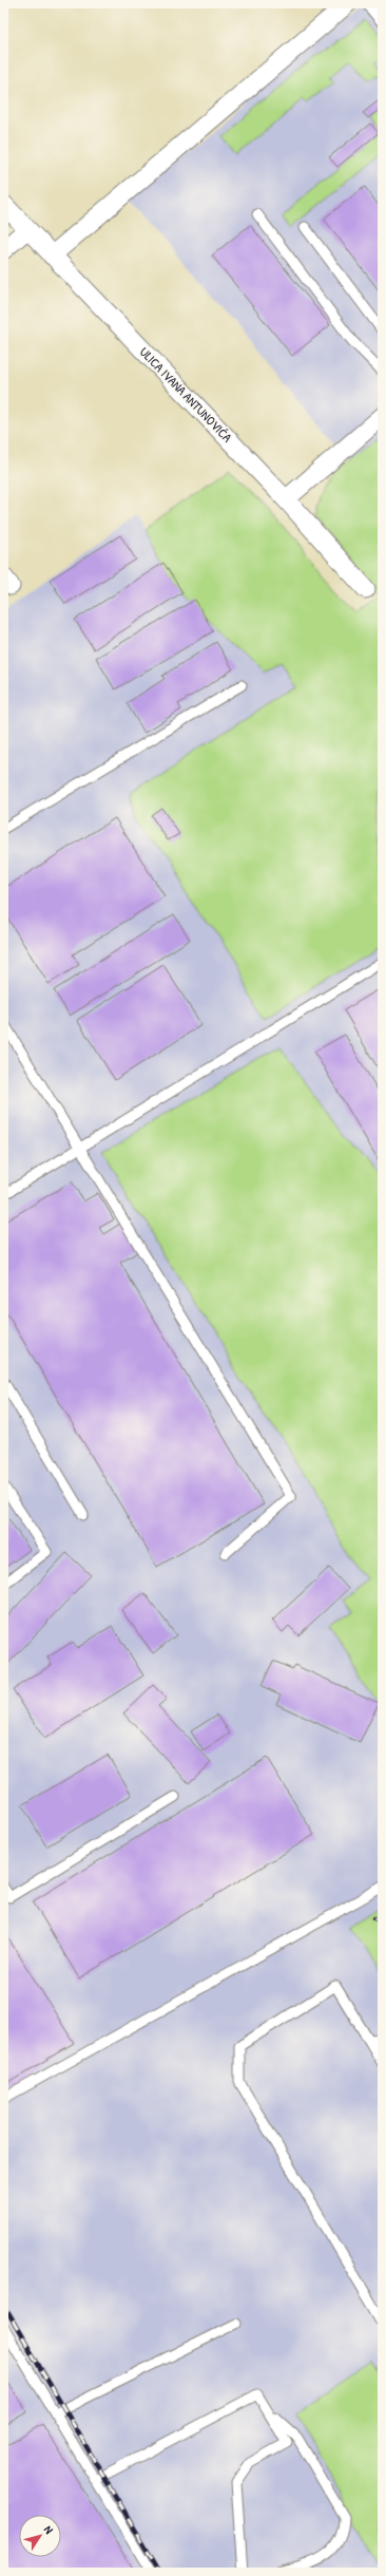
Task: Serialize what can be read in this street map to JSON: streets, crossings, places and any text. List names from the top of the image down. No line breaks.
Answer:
{"streets":{"street":["ULICA IVANA ANTUNOVIĆA"]},"north":"top right"}
